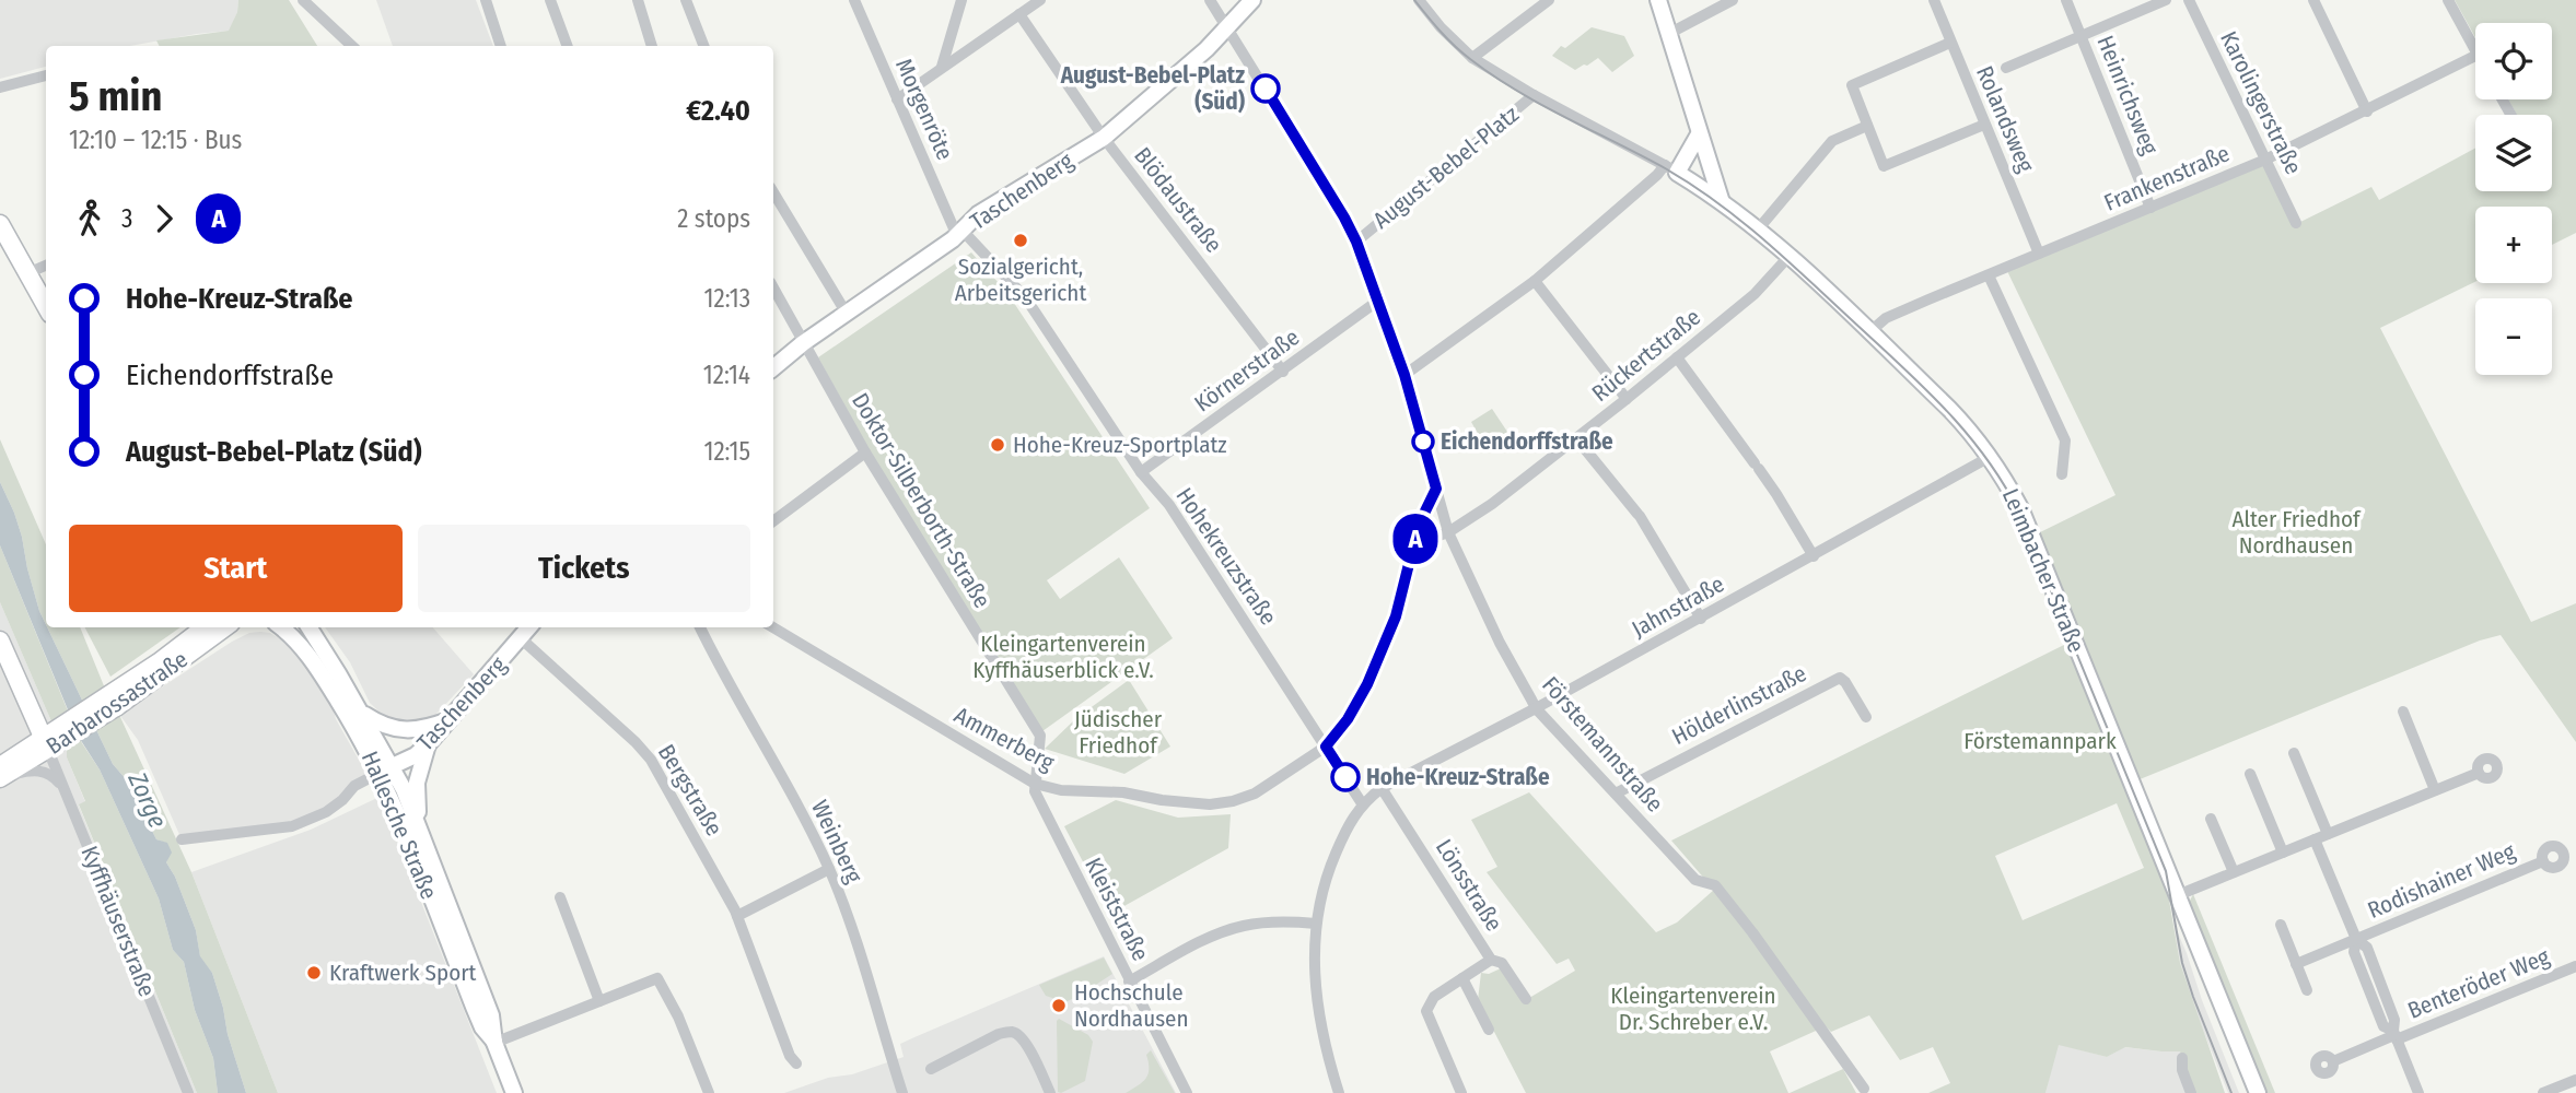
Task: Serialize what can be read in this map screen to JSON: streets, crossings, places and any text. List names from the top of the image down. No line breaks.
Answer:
{"streets":{"main road":["Taschenberg","Leimbacher Straße","Barbarossastraße","Hallesche Straße","Kyffhäuserstraße"],"street":["Heinrichsweg","Karolingerstraße","Morgenröte","Rolandsweg","August-Bebel-Platz","Frankenstraße","Blödaustraße","Rückertstraße","Körnerstraße","Doktor-Silberborth-Straße","Hohekreuzstraße","Jahnstraße","Hölderlinstraße","Ammerberg","Förstemannstraße","Bergstraße","Weinberg","Rodishainer Weg","Lönsstraße","Kleiststraße","Benteröder Weg"]},"crossings":[["Heinrichsweg","Frankenstraße"],["Karolingerstraße","Frankenstraße"],["Morgenröte","Taschenberg"],["Morgenröte","Hohekreuzstraße"],["Rolandsweg","Frankenstraße"],["August-Bebel-Platz","Taschenberg"],["August-Bebel-Platz","Förstemannstraße"],["Frankenstraße","Leimbacher Straße"],["Taschenberg","Blödaustraße"],["Taschenberg","Doktor-Silberborth-Straße"],["Taschenberg","Hohekreuzstraße"],["Taschenberg","Bergstraße"],["Taschenberg","Hallesche Straße"],["Blödaustraße","Körnerstraße"],["Rückertstraße","Leimbacher Straße"],["Rückertstraße","Ammerberg"],["Rückertstraße","Förstemannstraße"],["Körnerstraße","Hohekreuzstraße"],["Körnerstraße","Förstemannstraße"],["Doktor-Silberborth-Straße","Ammerberg"],["Doktor-Silberborth-Straße","Kleiststraße"],["Hohekreuzstraße","Jahnstraße"],["Hohekreuzstraße","Ammerberg"],["Leimbacher Straße","Jahnstraße"],["Jahnstraße","Förstemannstraße"],["Jahnstraße","Lönsstraße"],["Barbarossastraße","Kyffhäuserstraße"],["Hölderlinstraße","Förstemannstraße"],["Ammerberg","Förstemannstraße"],["Ammerberg","Kleiststraße"]],"water":["Zorge"],"parks":["Alter Friedhof Nordhausen","Kleingartenverein Kyffhäuserblick e.V.","Jüdischer Friedhof","Förstemannpark","Kleingartenverein Dr. Schreber e.V."],"places":["August-Bebel-Platz (Süd)","Sozialgericht, Arbeitsgericht","Eichendorffstraße","Hohe-Kreuz-Sportplatz","Hohe-Kreuz-Straße","Kraftwerk Sport","Hochschule Nordhausen"],"lines":["bus line A"],"page":{"on_map":"A","map_buttons":["+","−"],"heading":["5 min","12:10 – 12:15 · Bus","€2.40"],"legs":["3","A","2 stops"],"list":[{"name":"Hohe-Kreuz-Straße","value":"12:13"},{"name":"Eichendorffstraße","value":"12:14"},{"name":"August-Bebel-Platz (Süd)","value":"12:15"}],"buttons":["Start","Tickets"]}}
